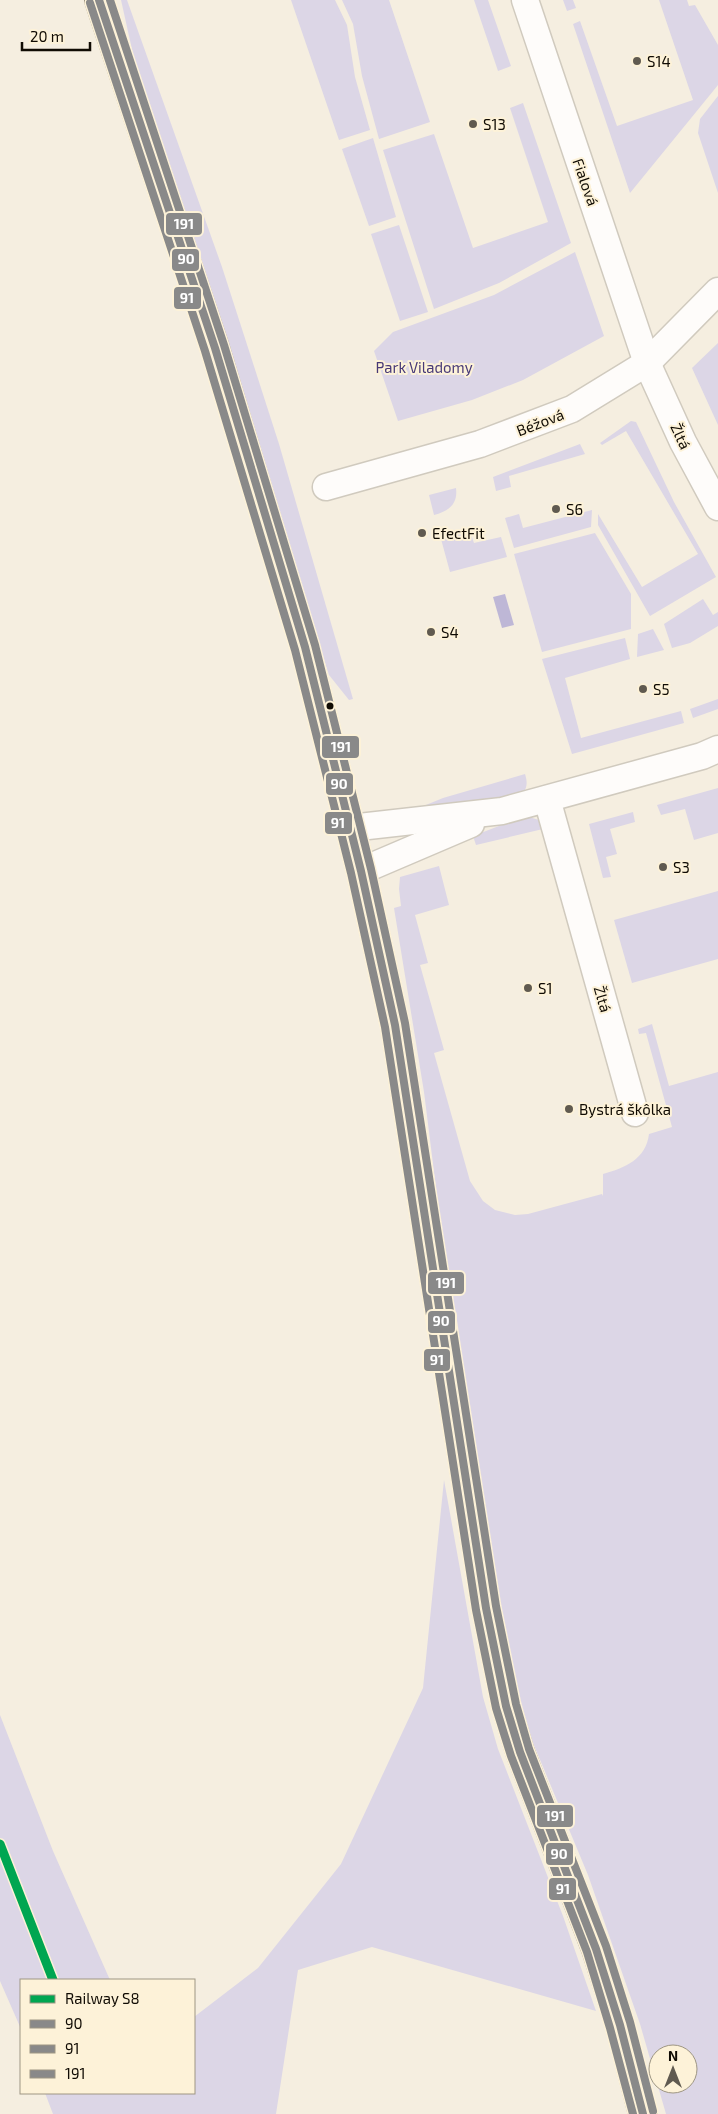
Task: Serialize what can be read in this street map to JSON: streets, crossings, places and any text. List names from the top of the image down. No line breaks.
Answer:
{"streets":{"street":["Fialová","Béžová","Žltá"]},"crossings":[["Fialová","Béžová"],["Fialová","Žltá"],["Béžová","Žltá"]],"parks":["Park Viladomy"],"places":["S14","S13","S6","EfectFit","S4","S5","S3","S1","Bystrá škôlka"],"lines":["transit line 90","transit line 191","transit line 91","rail line S8"],"legend":["Railway S8","90","91","191"],"scale_bar":"20 m","north":"top"}
